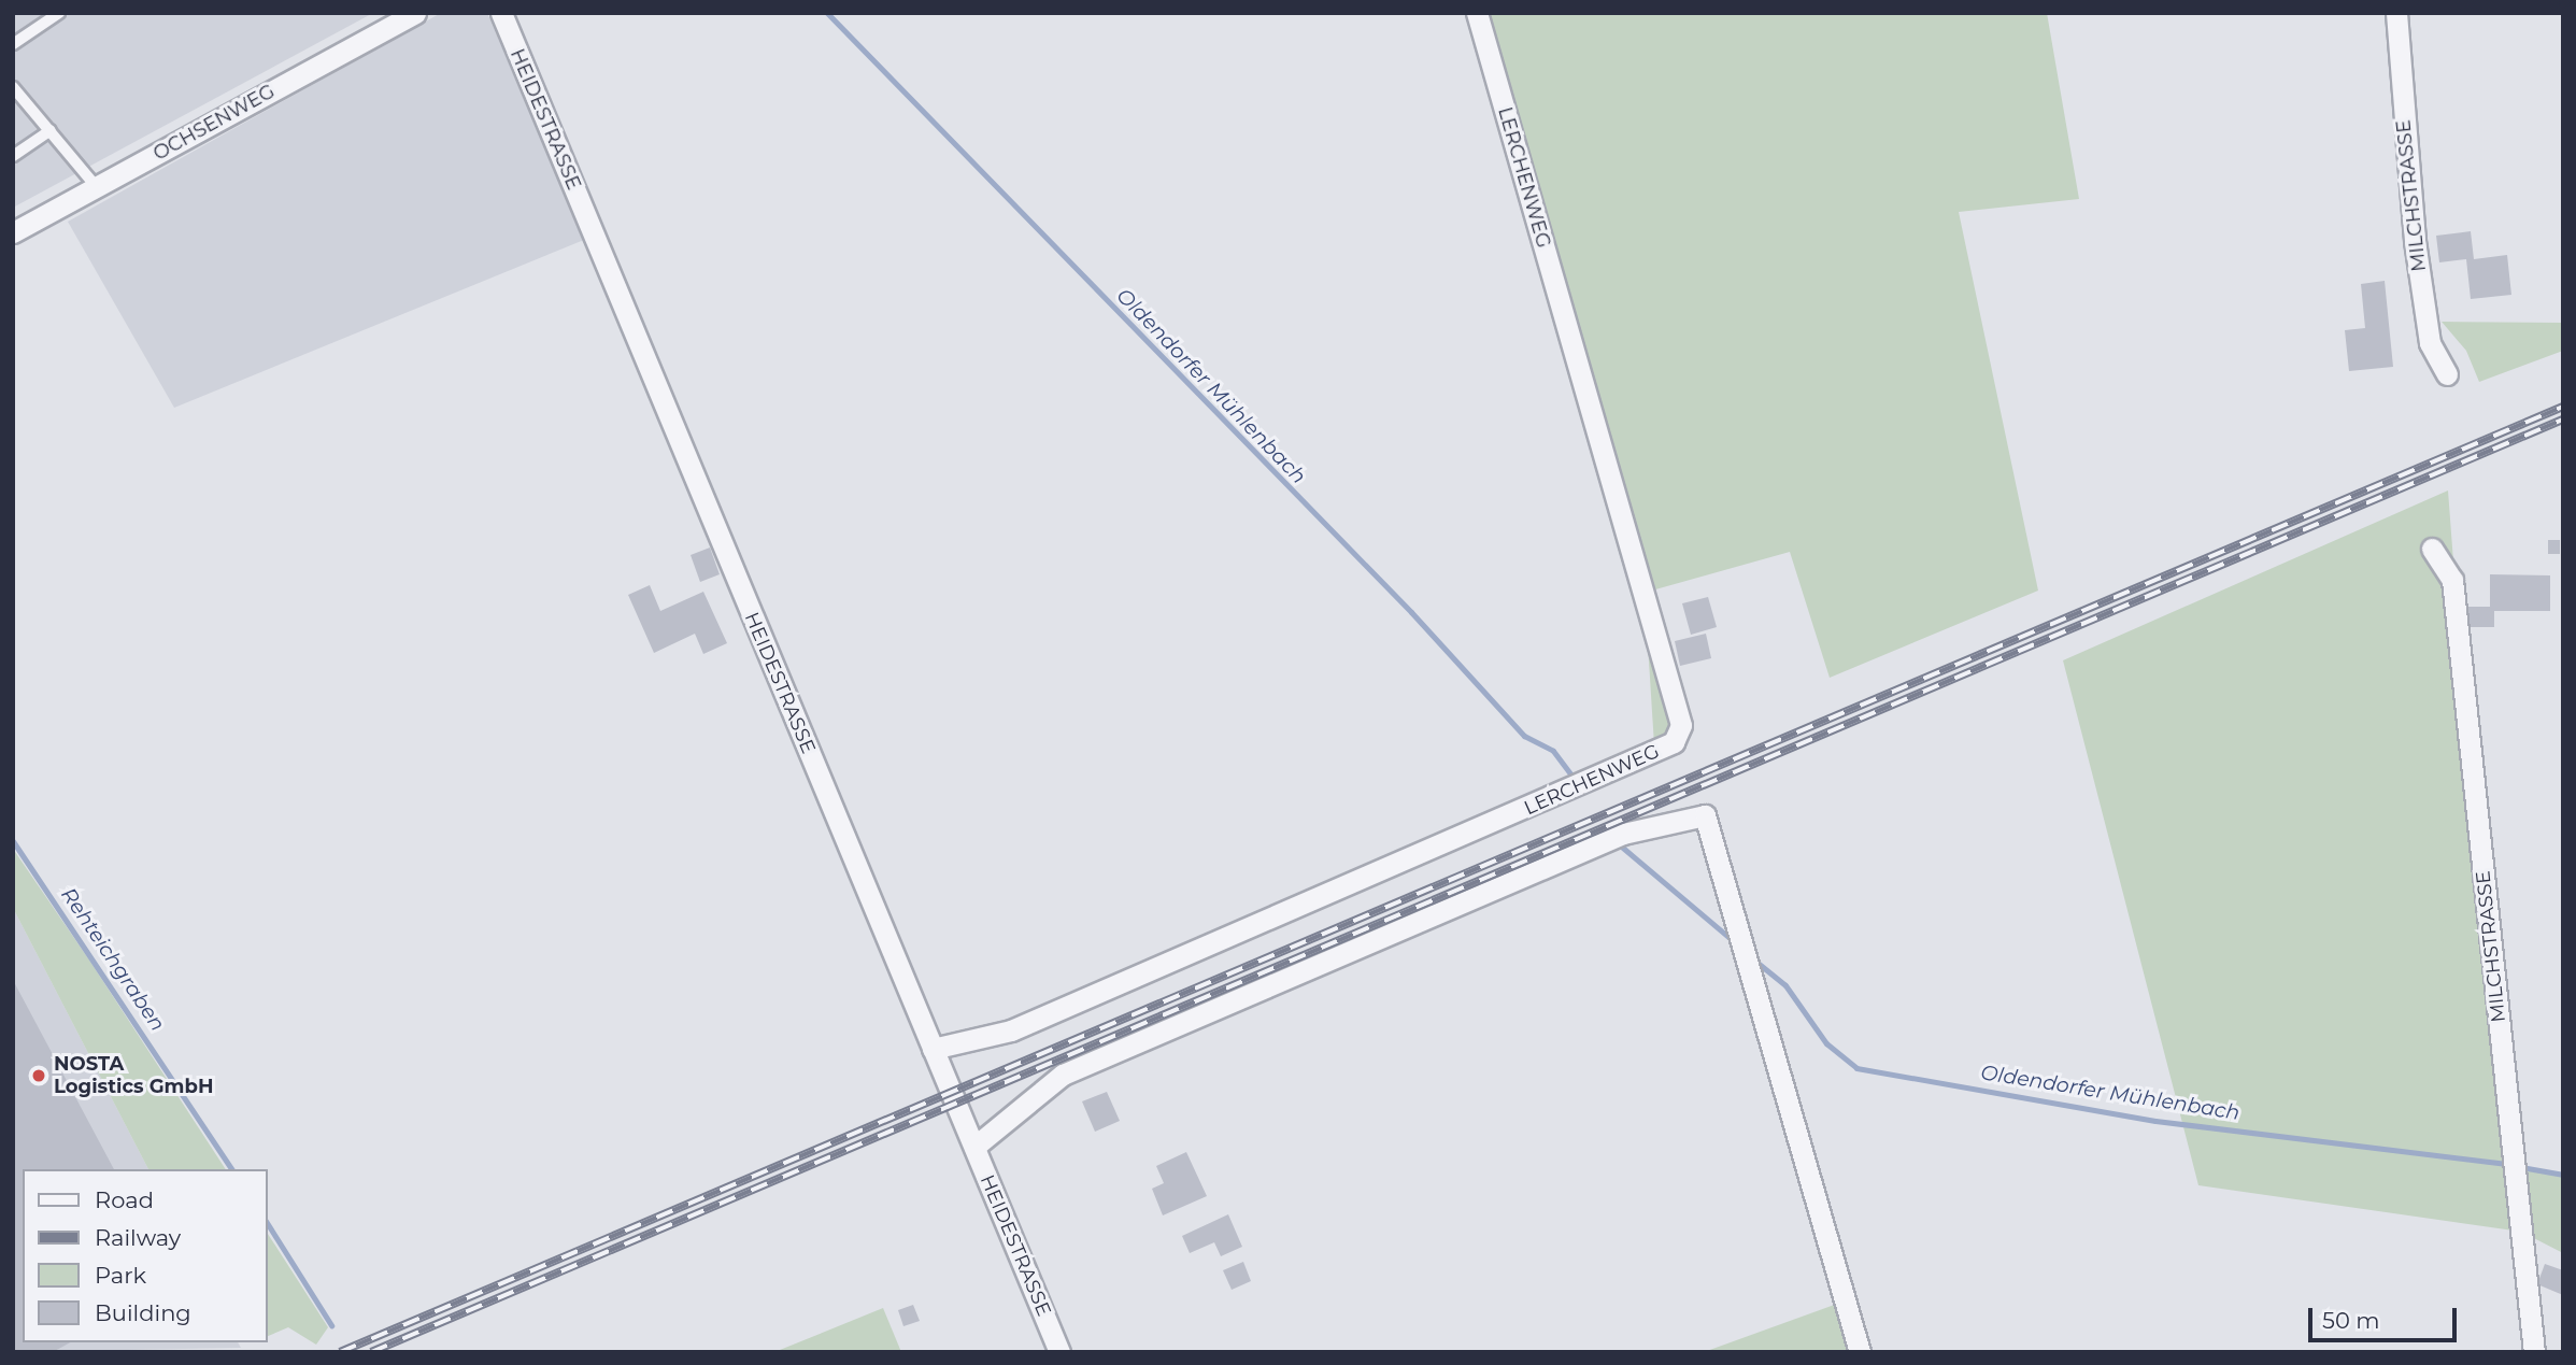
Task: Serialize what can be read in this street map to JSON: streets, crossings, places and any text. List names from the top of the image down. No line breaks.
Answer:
{"streets":{"street":["HEIDESTRASSE","OCHSENWEG","LERCHENWEG","MILCHSTRASSE"]},"crossings":[["HEIDESTRASSE","LERCHENWEG"]],"water":["Oldendorfer Mühlenbach","Rehteichgraben"],"places":["NOSTA Logistics GmbH"],"legend":["Road","Railway","Park","Building"],"scale_bar":"50 m"}
